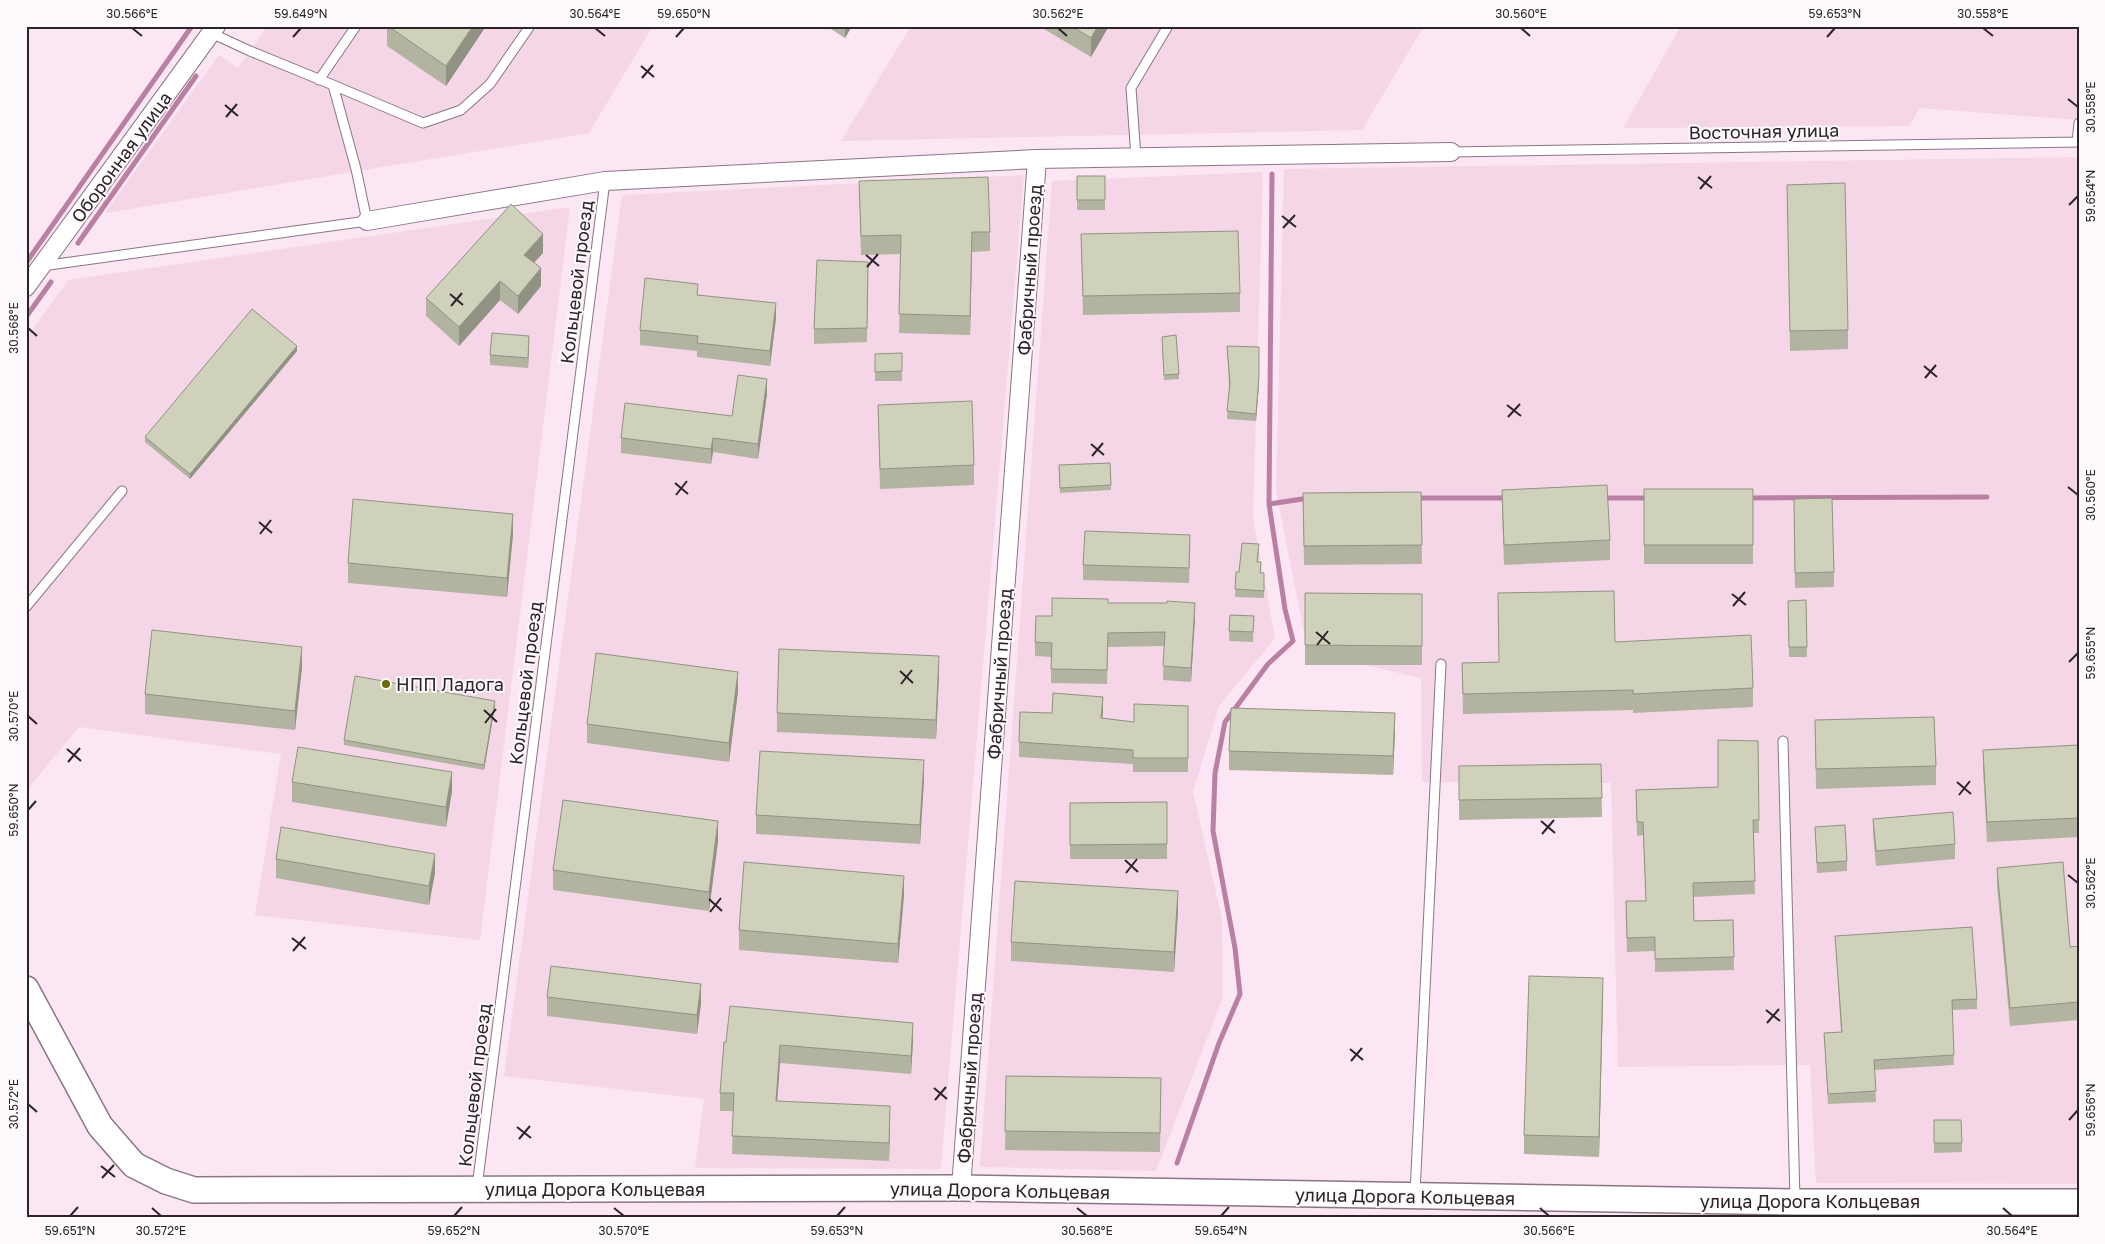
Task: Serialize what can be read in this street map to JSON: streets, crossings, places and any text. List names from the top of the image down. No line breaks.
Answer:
{"streets":{"street":["Оборонная улица","Фабричный проезд","улица Дорога Кольцевая"],"lane":["Восточная улица","Кольцевой проезд"]},"crossings":[["Фабричный проезд","улица Дорога Кольцевая"],["Кольцевой проезд","улица Дорога Кольцевая"]],"places":["НПП Ладога"],"coordinates":["30.566°E","59.649°N","30.564°E","59.650°N","30.562°E","30.560°E","59.653°N","30.558°E","59.654°N","30.568°E","59.655°N","30.570°E","30.572°E","59.656°N","59.651°N","59.652°N"]}
